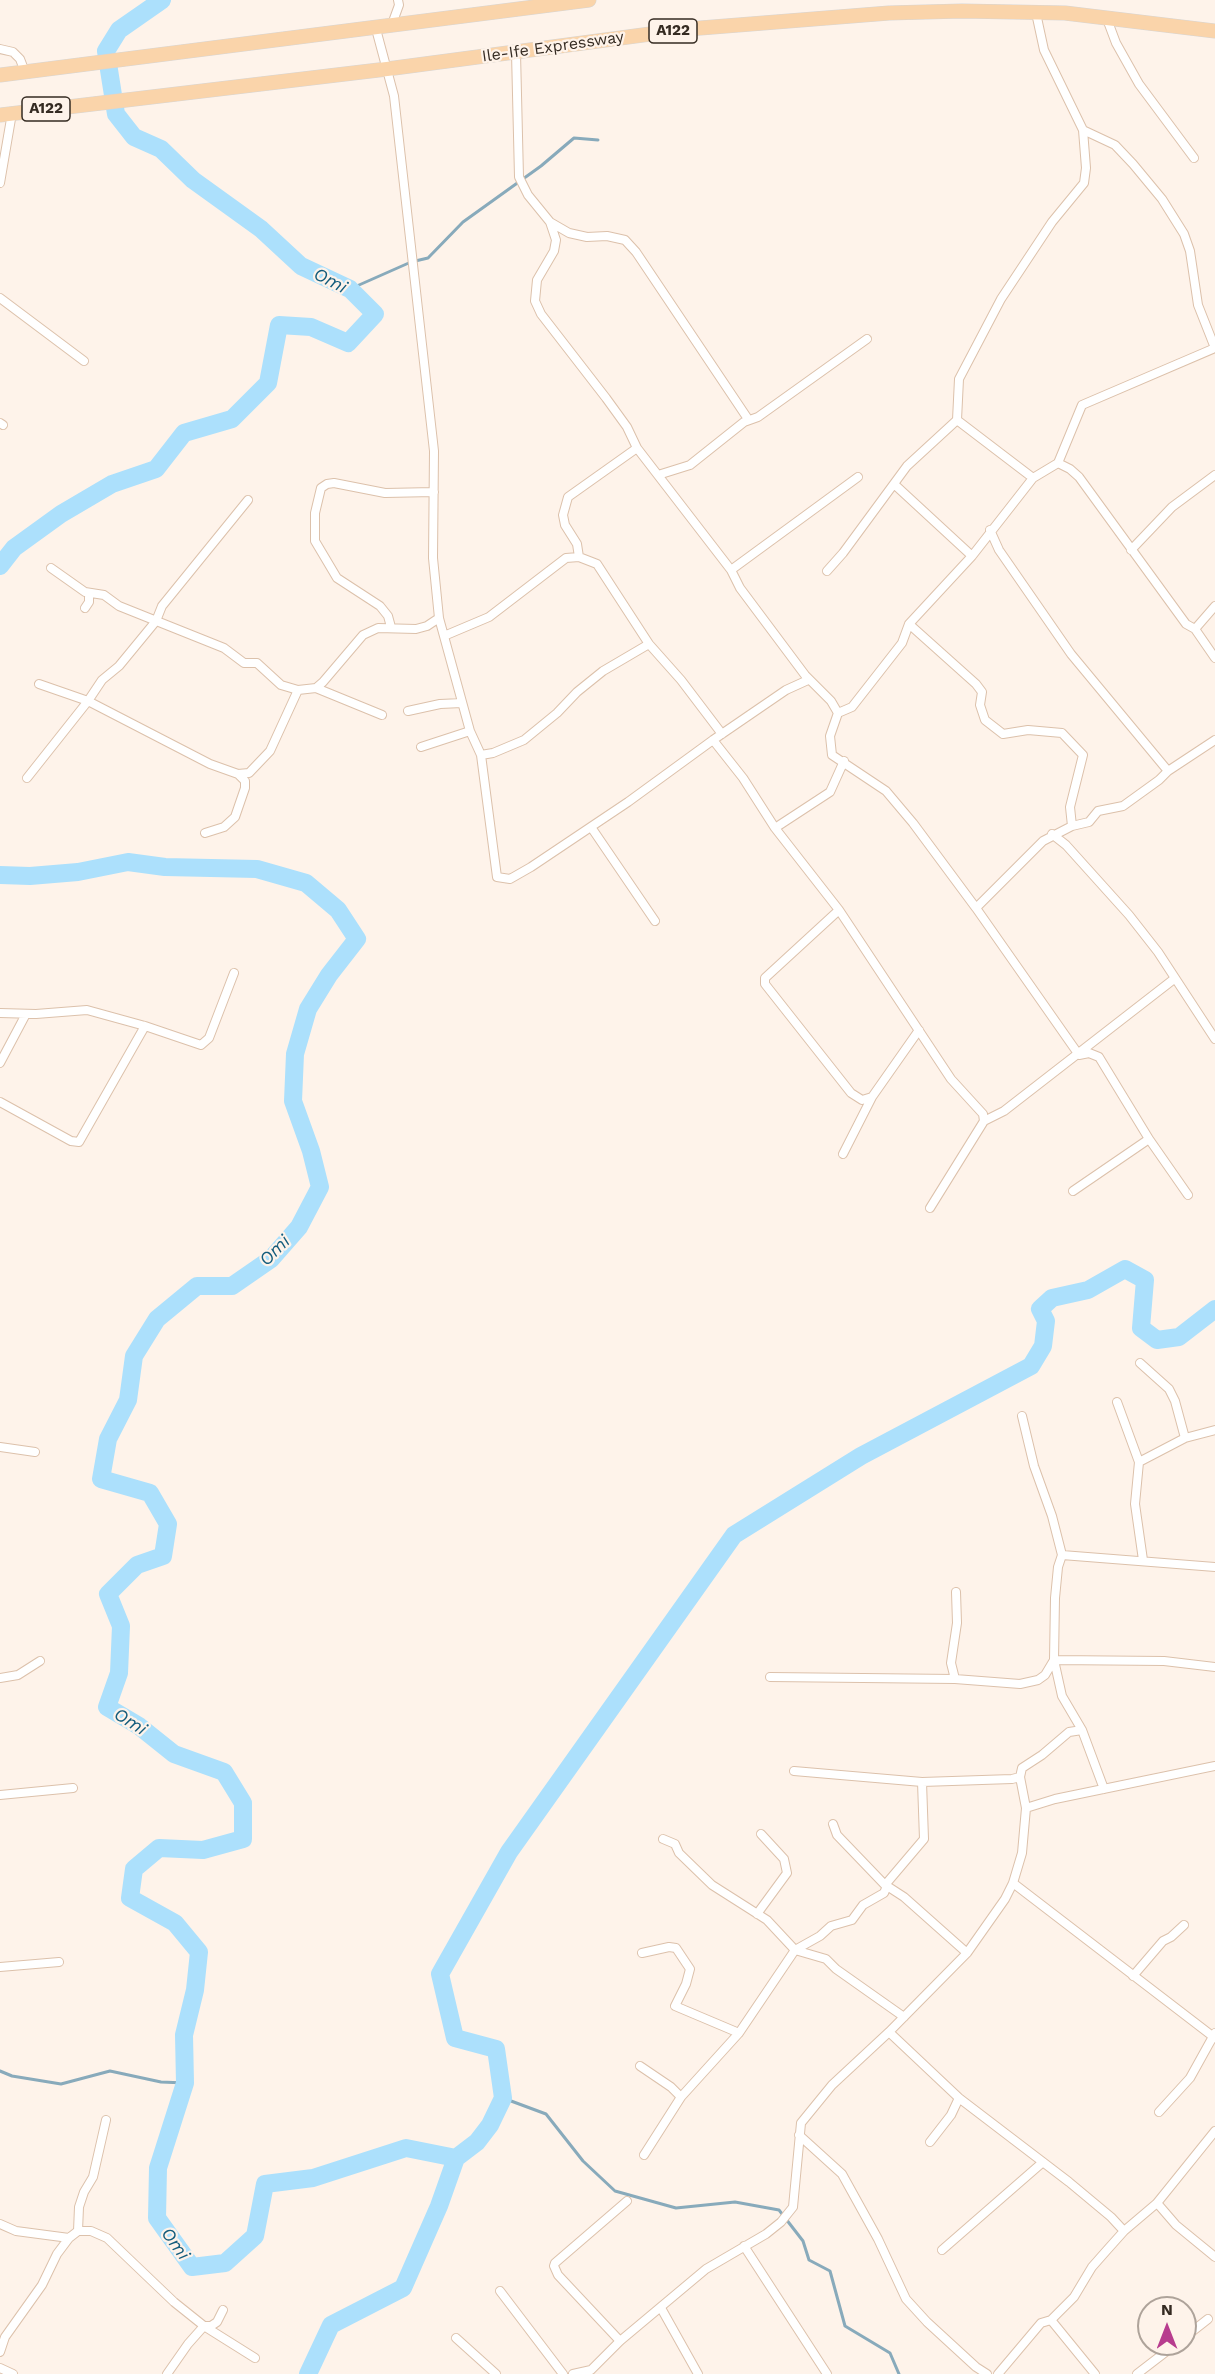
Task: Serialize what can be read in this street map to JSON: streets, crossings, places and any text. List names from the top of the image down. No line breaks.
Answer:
{"streets":{"highway":["A122","Ile-Ife Expressway"]},"water":["Omi"],"north":"top"}
